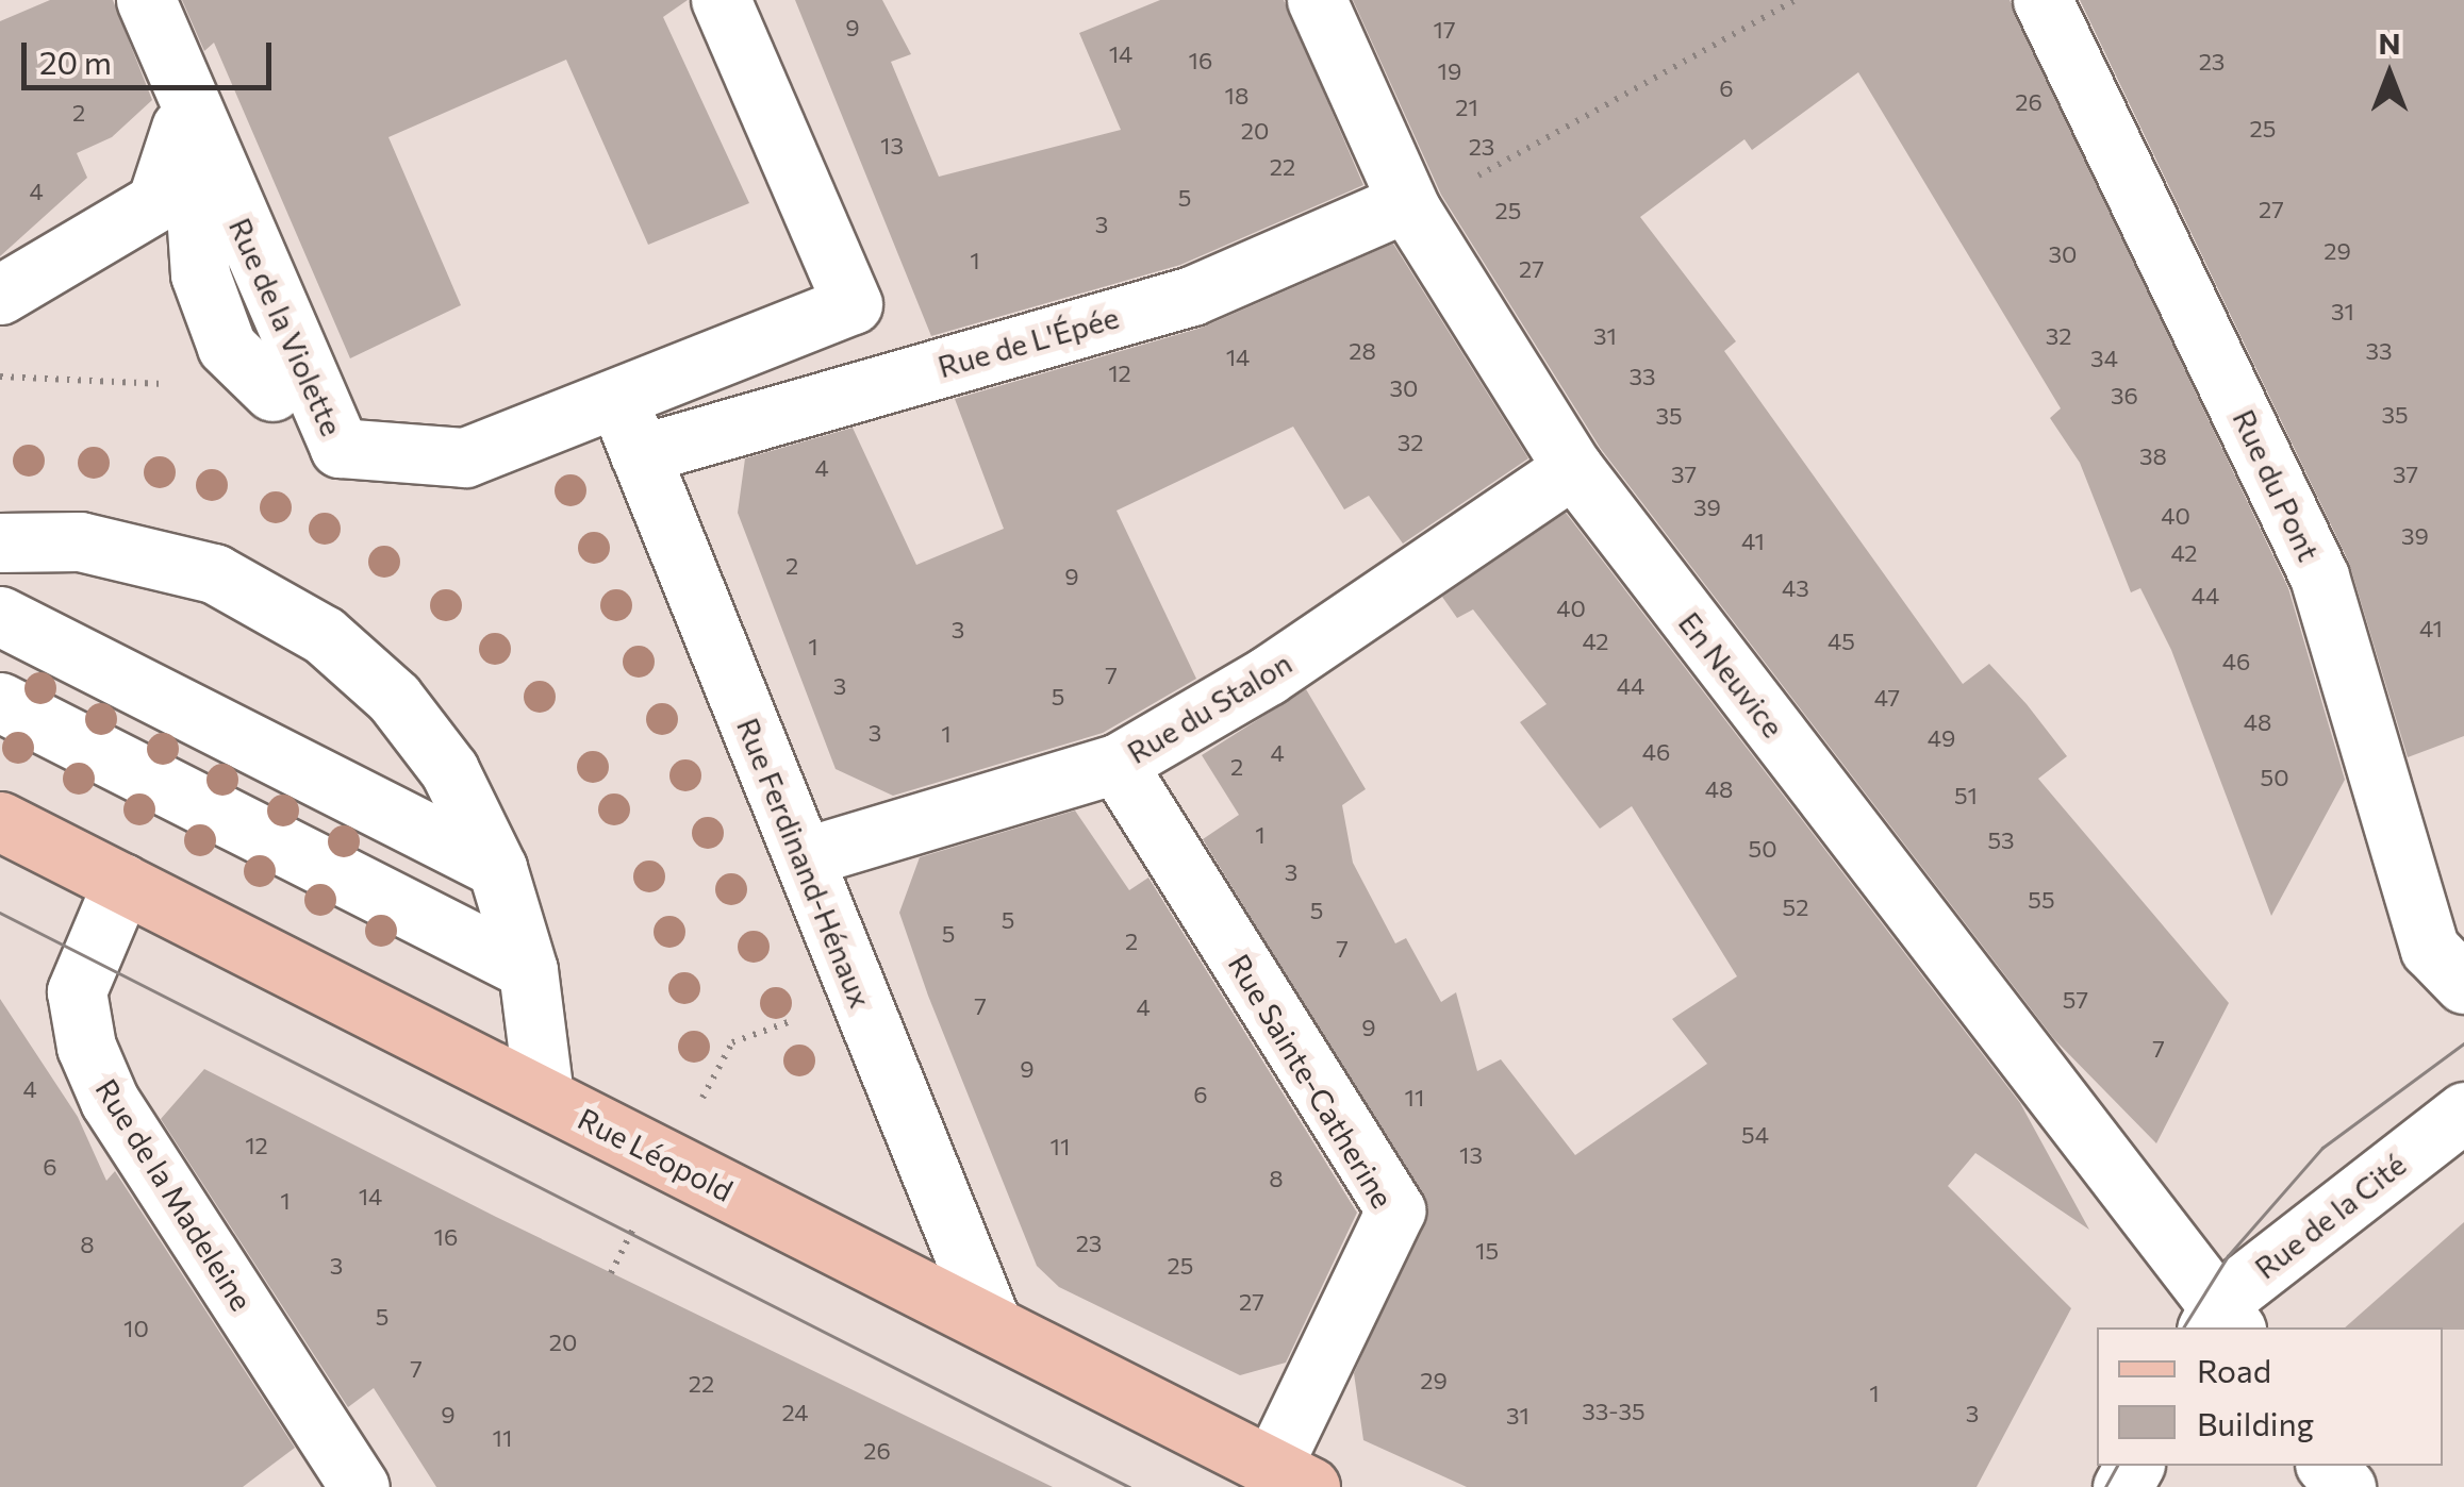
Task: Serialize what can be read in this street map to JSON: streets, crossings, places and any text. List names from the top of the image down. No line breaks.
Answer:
{"streets":{"main road":["Rue Léopold"],"street":["Rue de la Violette","Rue de L'Épée","Rue du Pont","En Neuvice","Rue du Stalon","Rue Ferdinand-Hénaux","Rue Sainte-Catherine","Rue de la Madeleine","Rue de la Cité"]},"crossings":[["Rue de la Violette","Rue Ferdinand-Hénaux"],["Rue de L'Épée","En Neuvice"],["Rue de L'Épée","Rue Ferdinand-Hénaux"],["En Neuvice","Rue du Stalon"],["En Neuvice","Rue de la Cité"],["Rue du Stalon","Rue Ferdinand-Hénaux"],["Rue du Stalon","Rue Sainte-Catherine"],["Rue Ferdinand-Hénaux","Rue Léopold"],["Rue Sainte-Catherine","Rue Léopold"],["Rue Léopold","Rue de la Madeleine"]],"house_numbers":["9","17","14","16","23","19","6","18","26","21","2","25","20","13","23","22","4","5","27","25","3","29","30","1","27","31","31","32","28","33","14","34","12","33","30","36","35","35","32","38","4","37","37","39","40","39","41","42","2","9","43","44","40","41","3","42","45","1","46","7","3","44","5","47","48","3","1","49","46","4","2","50","48","51","1","53","50","3","55","52","5","5","5","2","7","57","7","4","9","7","9","4","6","11","54","12","11","13","6","8","14","1","16","23","8","15","3","25","27","5","10","20","7","29","22","1","33-35","24","3","9","31","11","26"],"legend":["Road","Building"],"scale_bar":"20 m","north":"top"}
